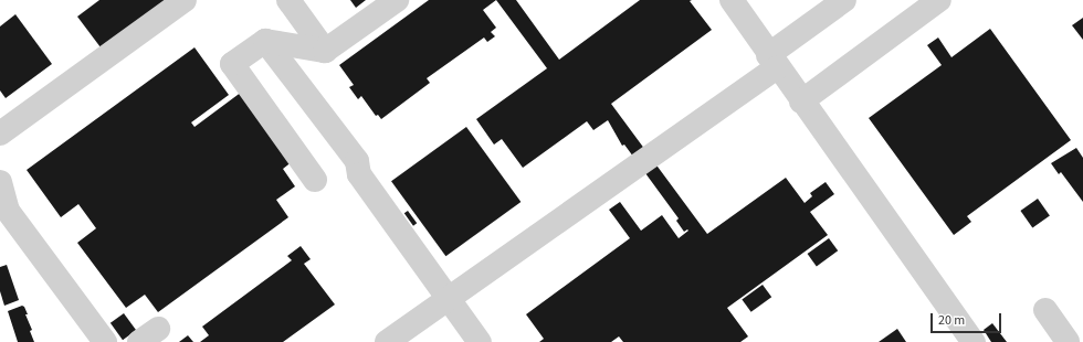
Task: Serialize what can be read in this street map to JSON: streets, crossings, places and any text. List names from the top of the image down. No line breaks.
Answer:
{"scale_bar":"20 m"}
